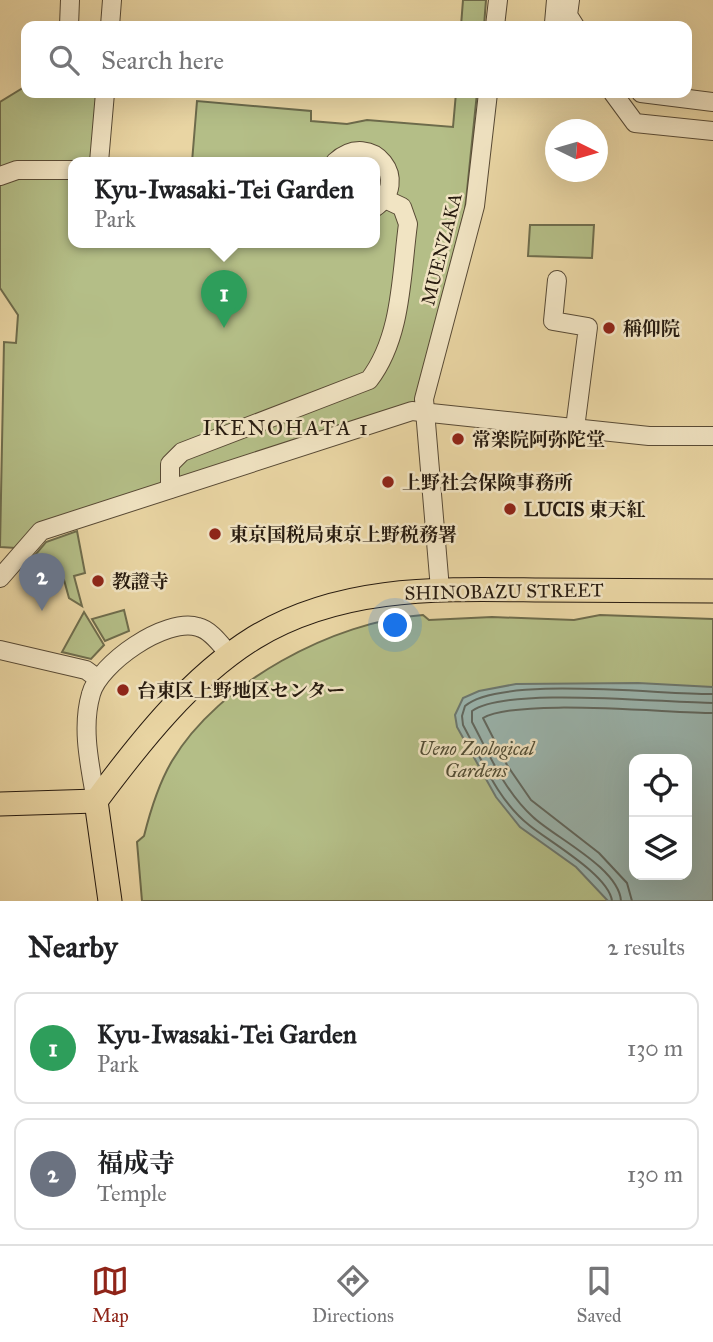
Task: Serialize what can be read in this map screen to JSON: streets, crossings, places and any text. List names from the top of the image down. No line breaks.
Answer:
{"streets":{"main road":["SHINOBAZU STREET"],"street":["MUENZAKA"]},"crossings":[["MUENZAKA","SHINOBAZU STREET"]],"districts":["IKENOHATA 1"],"parks":["Ueno Zoological Gardens"],"places":["稱仰院","常楽院阿弥陀堂","上野社会保険事務所","LUCIS 東天紅","東京国税局東京上野税務署","教證寺","台東区上野地区センター"],"north":"right","page":{"search":"Search here","popup":["Kyu-Iwasaki-Tei Garden","Park"],"pins":["1","2"],"heading":["Nearby","2 results"],"list":[{"mark":"1","name":"Kyu-Iwasaki-Tei Garden","note":"Park","value":"130 m"},{"mark":"2","name":"福成寺","note":"Temple","value":"130 m"}],"nav":["Map","Directions","Saved"]}}
